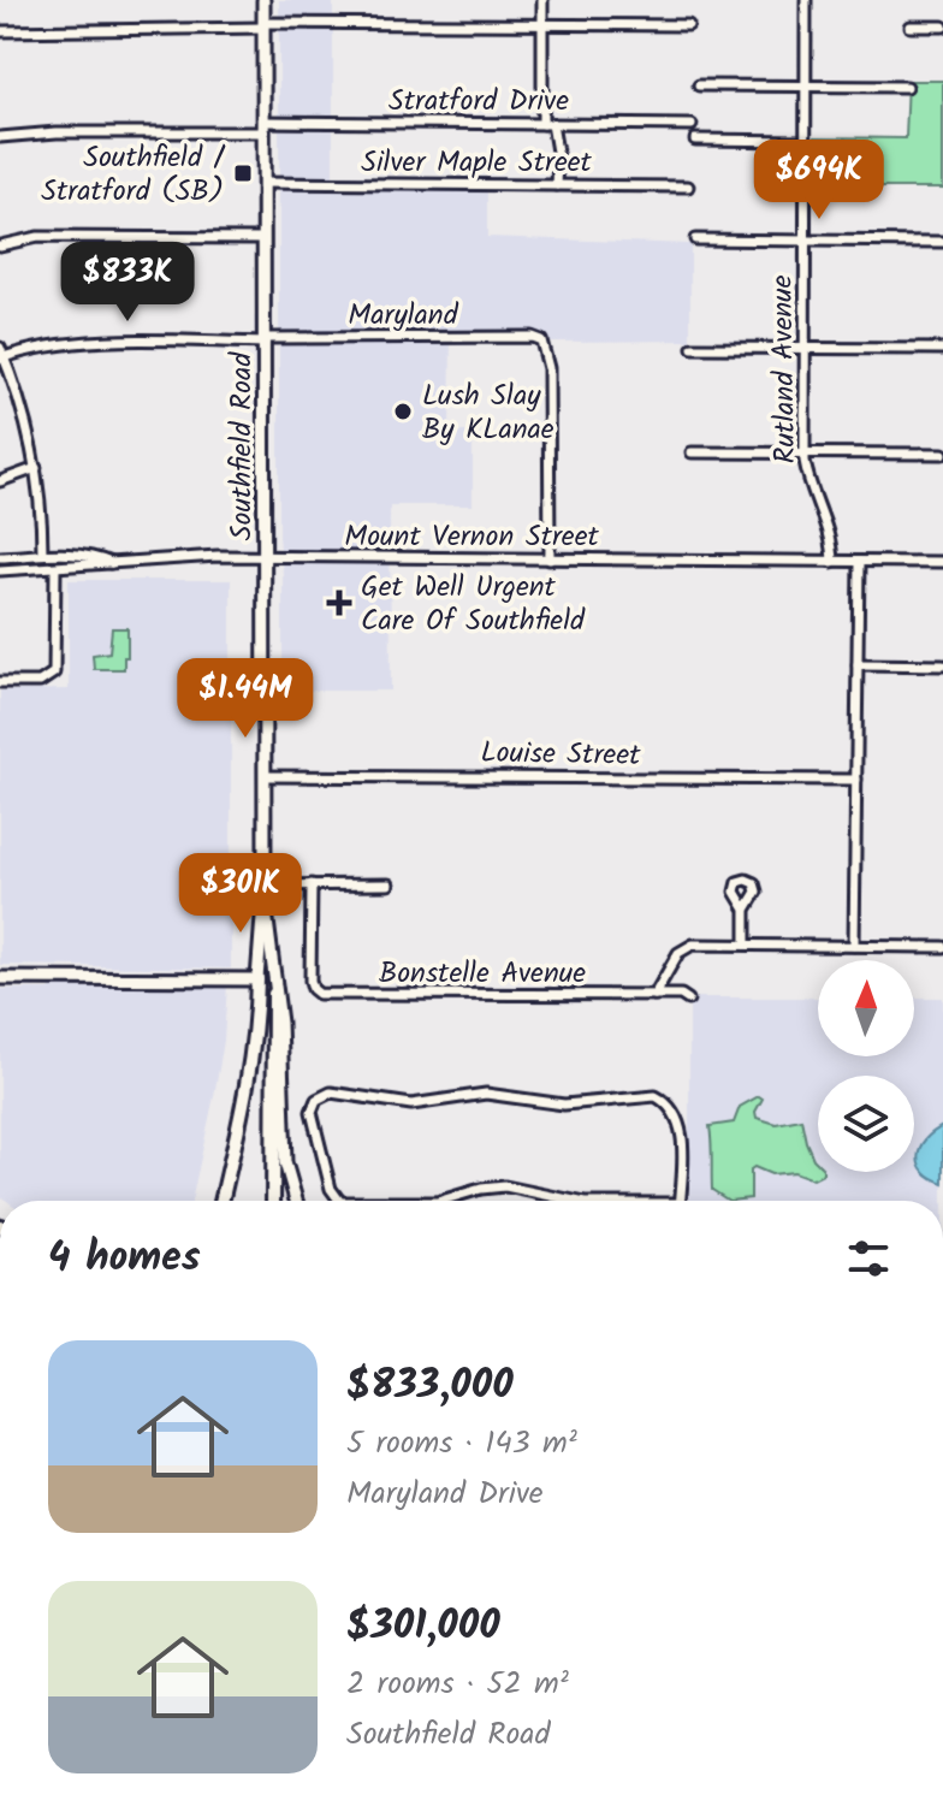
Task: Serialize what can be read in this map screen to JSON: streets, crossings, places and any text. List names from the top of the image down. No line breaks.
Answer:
{"streets":{"main road":["Southfield Road"],"street":["Stratford Drive","Silver Maple Street","Maryland","Rutland Avenue","Mount Vernon Street","Louise Street","Bonstelle Avenue"]},"crossings":[["Stratford Drive","Southfield Road"],["Silver Maple Street","Southfield Road"],["Maryland","Southfield Road"],["Maryland","Mount Vernon Street"],["Rutland Avenue","Mount Vernon Street"],["Southfield Road","Mount Vernon Street"],["Southfield Road","Louise Street"]],"places":{"transit":["Southfield / Stratford (SB)"],"other":["Lush Slay By KLanae"],"health":["Get Well Urgent Care Of Southfield"]},"north":"top","page":{"price":["$694K","$833K","$1.44M","$301K"],"heading":"4 homes","list":[{"name":"$833,000","note":"5 rooms · 143 m² · Maryland Drive"},{"name":"$301,000","note":"2 rooms · 52 m² · Southfield Road"}]}}
